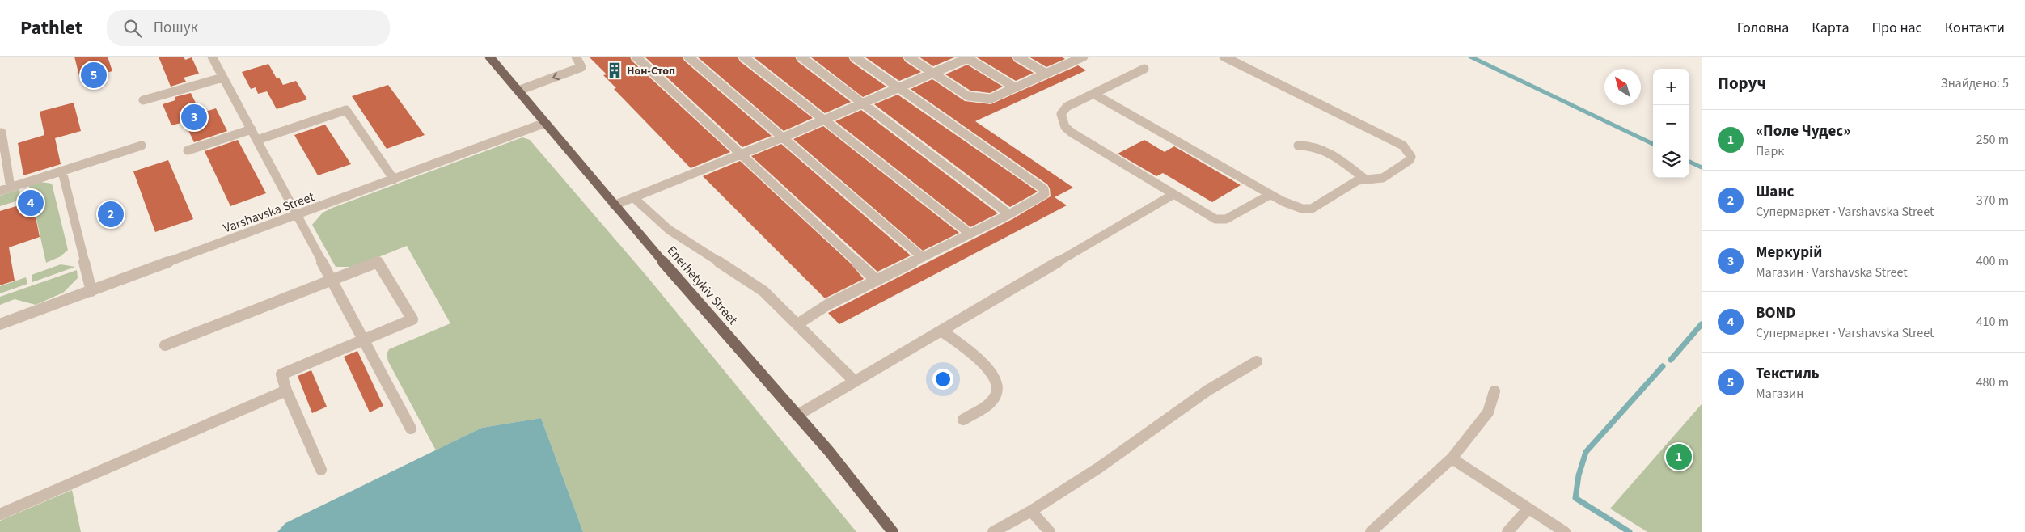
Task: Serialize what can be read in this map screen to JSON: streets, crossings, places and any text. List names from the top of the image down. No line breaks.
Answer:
{"streets":{"main road":["Enerhetykiv Street"],"street":["Varshavska Street"]},"crossings":[["Varshavska Street","Enerhetykiv Street"]],"places":{"building":["Нон-Стоп"]},"north":"top left","page":{"header":"Pathlet","search":"Пошук","nav":["Головна","Карта","Про нас","Контакти"],"heading":["Поруч","Знайдено: 5"],"pins":["5","3","4","2","1"],"map_buttons":["+","−"],"list":[{"mark":"1","name":"«Поле Чудес»","note":"Парк","value":"250 m"},{"mark":"2","name":"Шанс","note":"Супермаркет · Varshavska Street","value":"370 m"},{"mark":"3","name":"Меркурій","note":"Магазин · Varshavska Street","value":"400 m"},{"mark":"4","name":"BOND","note":"Супермаркет · Varshavska Street","value":"410 m"},{"mark":"5","name":"Текстиль","note":"Магазин","value":"480 m"}]}}
